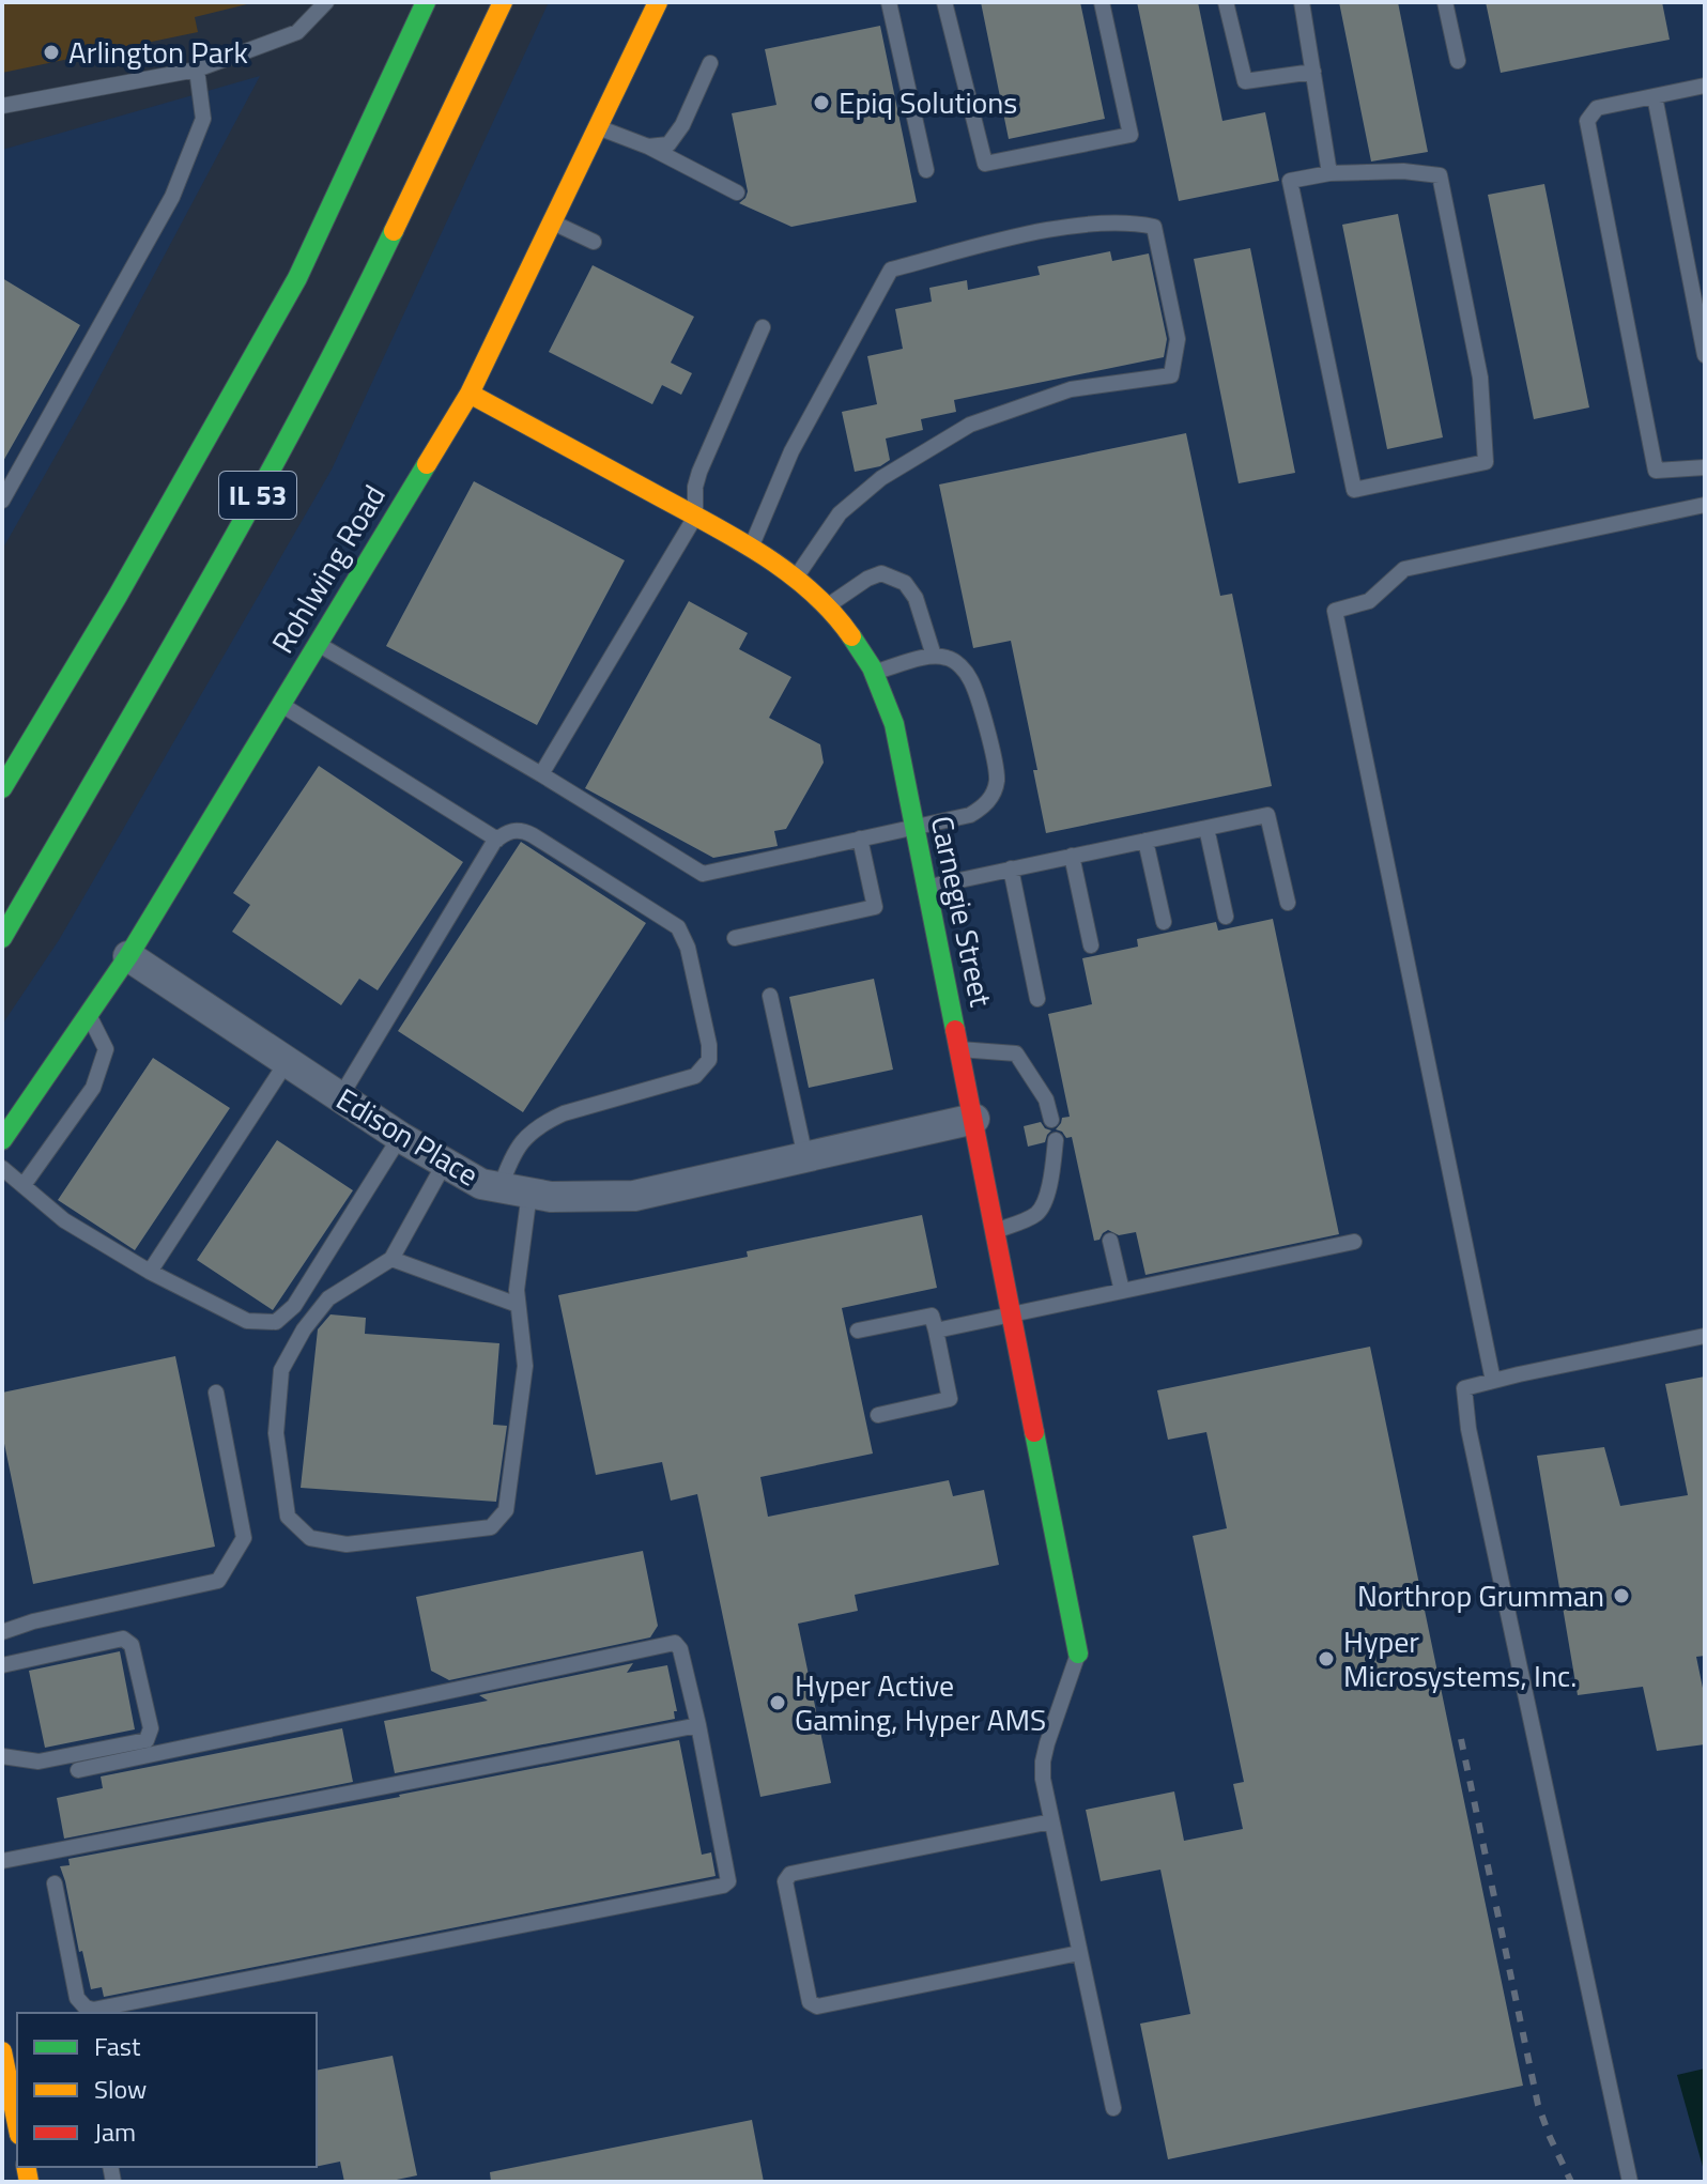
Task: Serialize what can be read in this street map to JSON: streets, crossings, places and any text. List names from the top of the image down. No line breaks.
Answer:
{"streets":{"main road":["IL 53","Rohlwing Road","Carnegie Street"],"street":["Edison Place"]},"crossings":[["Rohlwing Road","Carnegie Street"],["Rohlwing Road","Edison Place"],["Carnegie Street","Edison Place"]],"places":["Arlington Park","Epiq Solutions","Northrop Grumman","Hyper Microsystems, Inc.","Hyper Active Gaming, Hyper AMS"],"legend":["Fast","Slow","Jam"]}
